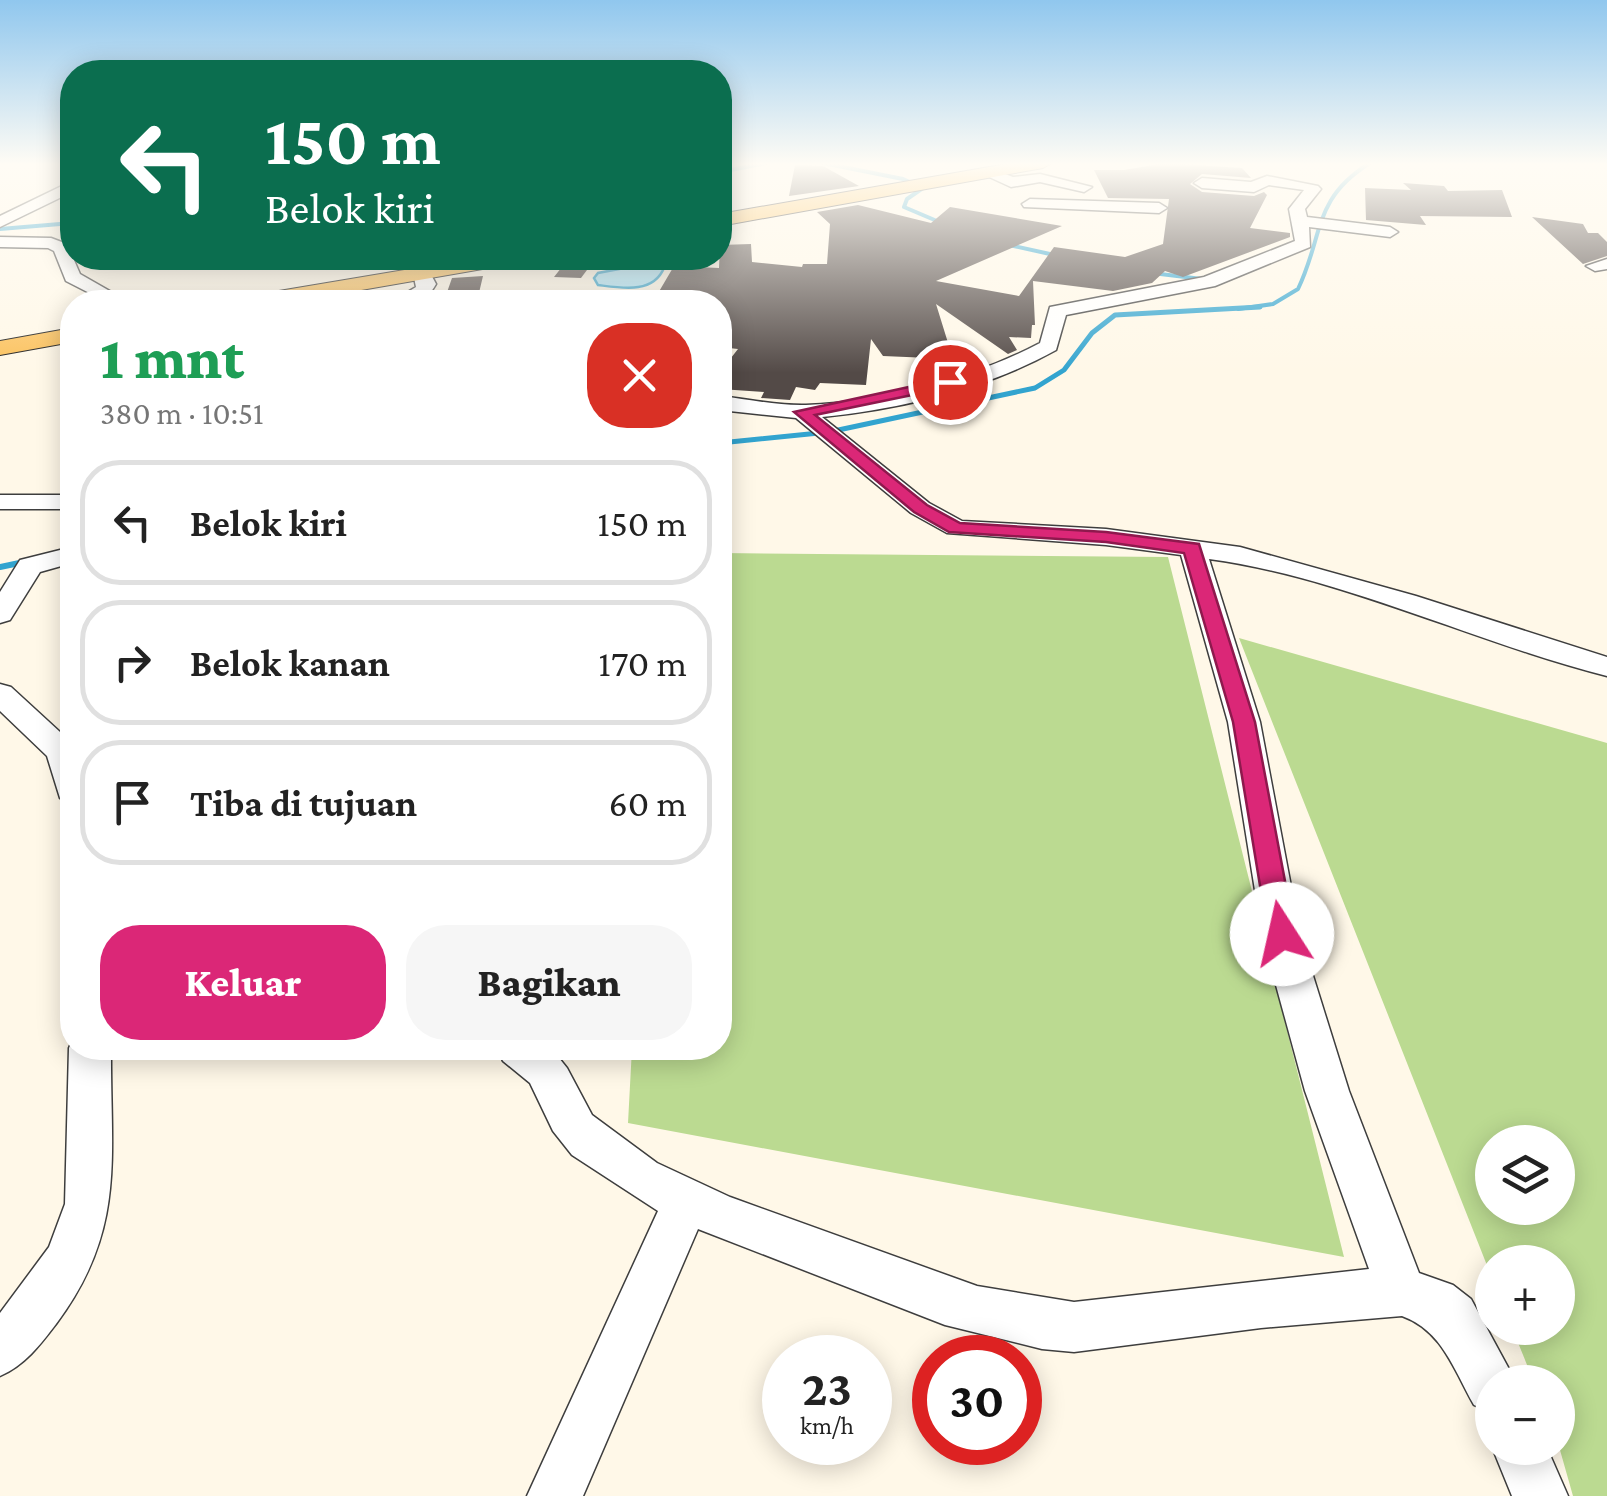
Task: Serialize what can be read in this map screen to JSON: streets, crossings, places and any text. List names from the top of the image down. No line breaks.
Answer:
{"page":{"turn":["150 m","Belok kiri"],"heading":["1 mnt","380 m · 10:51"],"list":[{"name":"Belok kiri","value":"150 m"},{"name":"Belok kanan","value":"170 m"},{"name":"Tiba di tujuan","value":"60 m"}],"buttons":["Keluar","Bagikan"],"map_buttons":["+","−"],"speed":"23 km/h","limit":"30"}}
